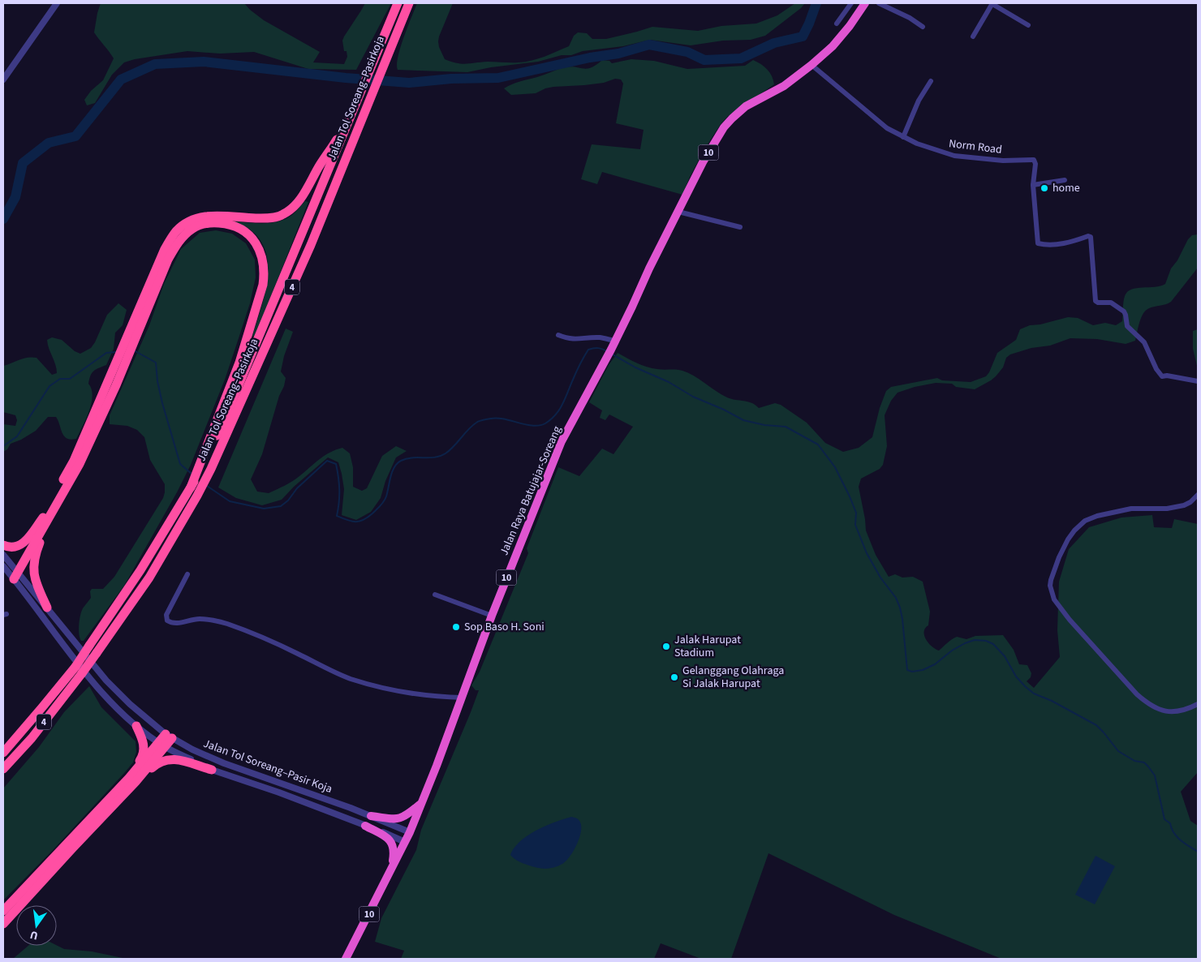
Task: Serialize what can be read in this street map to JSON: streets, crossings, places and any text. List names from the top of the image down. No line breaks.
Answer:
{"streets":{"highway":["Jalan Tol Soreang–Pasirkoja","10","4","Jalan Raya Batujajar-Soreang"],"street":["Norm Road","Jalan Tol Soreang–Pasir Koja"]},"crossings":[["Norm Road","Jalan Raya Batujajar-Soreang"],["Jalan Raya Batujajar-Soreang","Jalan Tol Soreang–Pasir Koja"]],"places":["home","Sop Baso H. Soni","Jalak Harupat Stadium","Gelanggang Olahraga Si Jalak Harupat"],"north":"bottom"}
